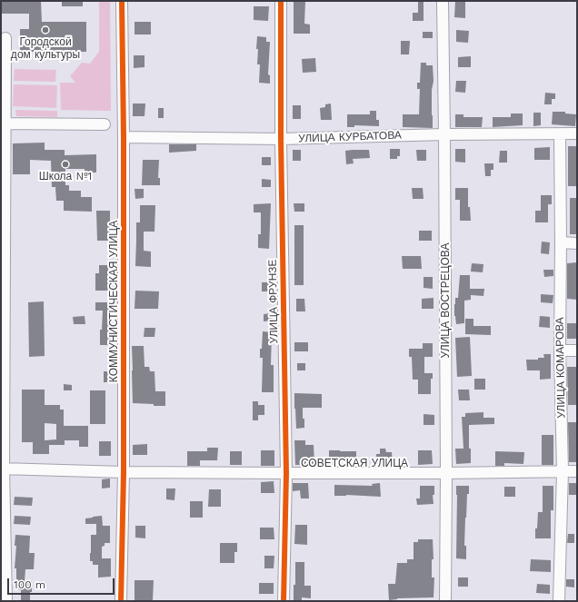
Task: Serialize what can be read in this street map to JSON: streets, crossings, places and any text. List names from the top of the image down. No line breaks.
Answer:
{"streets":{"street":["УЛИЦА КУРБАТОВА","УЛИЦА ВОСТРЕЦОВА","КОММУНИСТИЧЕСКАЯ УЛИЦА","УЛИЦА ФРУНЗЕ","УЛИЦА КОМАРОВА","СОВЕТСКАЯ УЛИЦА"]},"crossings":[["УЛИЦА КУРБАТОВА","УЛИЦА ВОСТРЕЦОВА"],["УЛИЦА КУРБАТОВА","КОММУНИСТИЧЕСКАЯ УЛИЦА"],["УЛИЦА КУРБАТОВА","УЛИЦА ФРУНЗЕ"],["УЛИЦА КУРБАТОВА","УЛИЦА КОМАРОВА"],["УЛИЦА ВОСТРЕЦОВА","СОВЕТСКАЯ УЛИЦА"],["КОММУНИСТИЧЕСКАЯ УЛИЦА","СОВЕТСКАЯ УЛИЦА"],["УЛИЦА ФРУНЗЕ","СОВЕТСКАЯ УЛИЦА"],["УЛИЦА КОМАРОВА","СОВЕТСКАЯ УЛИЦА"]],"places":["Городской дом культуры","Школа №1"],"scale_bar":"100 m"}
